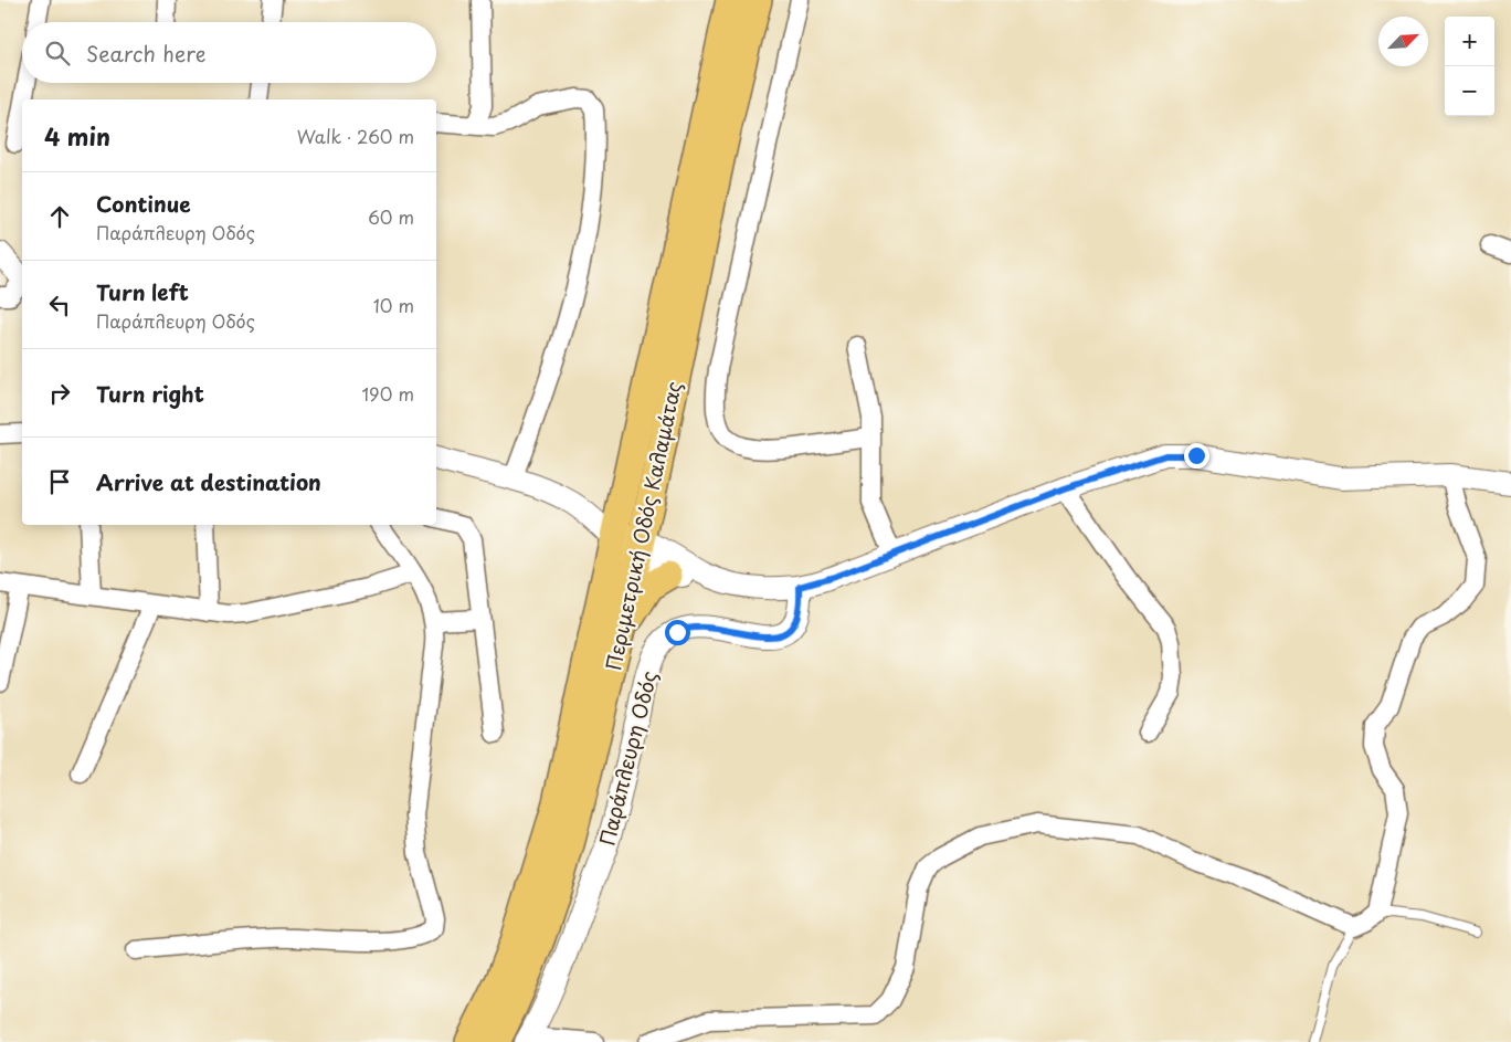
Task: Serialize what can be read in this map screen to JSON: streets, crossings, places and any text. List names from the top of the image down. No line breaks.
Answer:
{"streets":{"main road":["Περιμετρική Οδός Καλαμάτας"],"street":["Παράπλευρη Οδός"]},"north":"top right","page":{"map_buttons":["+","−"],"search":"Search here","heading":["4 min","Walk · 260 m"],"list":[["Continue","Παράπλευρη Οδός","60 m"],["Turn left","Παράπλευρη Οδός","10 m"],["Turn right","190 m"],"Arrive at destination"]}}
